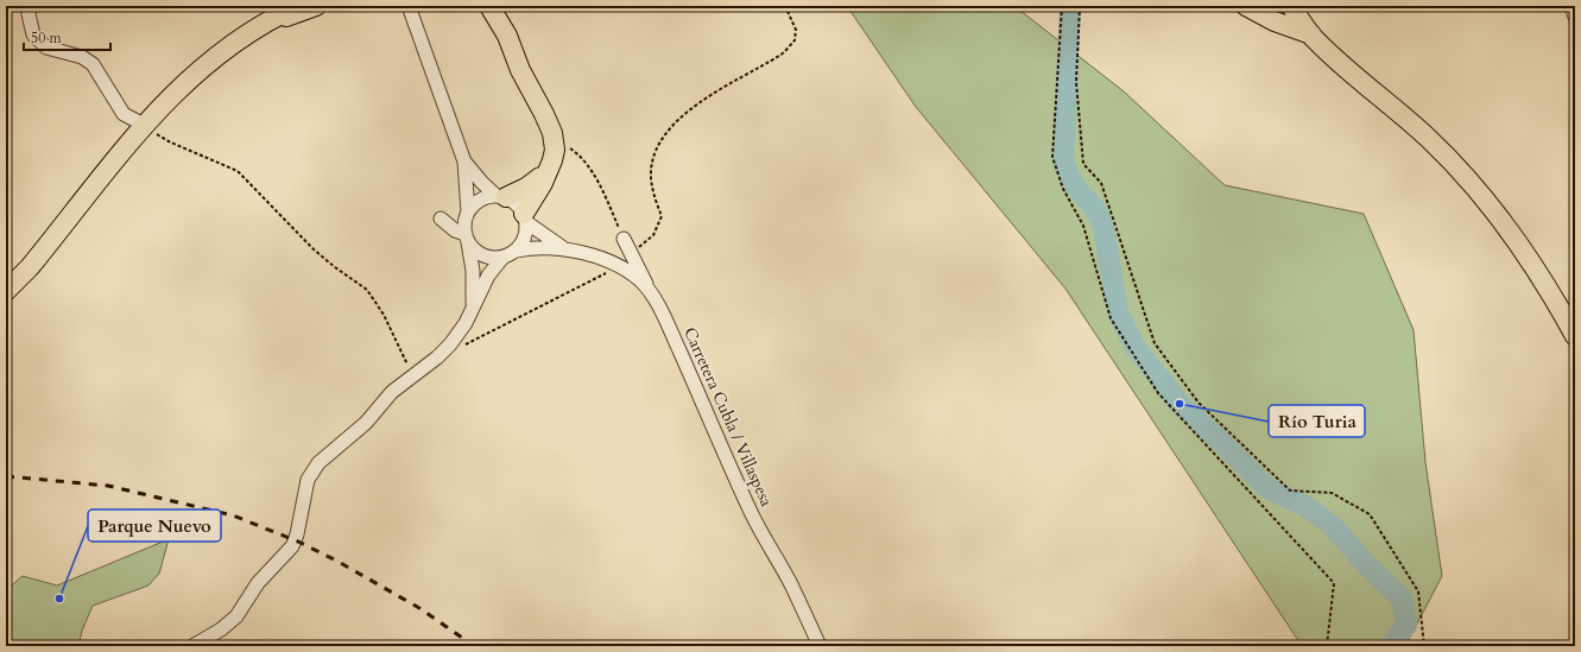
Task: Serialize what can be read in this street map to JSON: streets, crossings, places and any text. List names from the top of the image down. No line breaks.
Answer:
{"streets":{"street":["Carretera Cubla / Villaspesa"]},"places":["Río Turia","Parque Nuevo"],"scale_bar":"50 m"}
